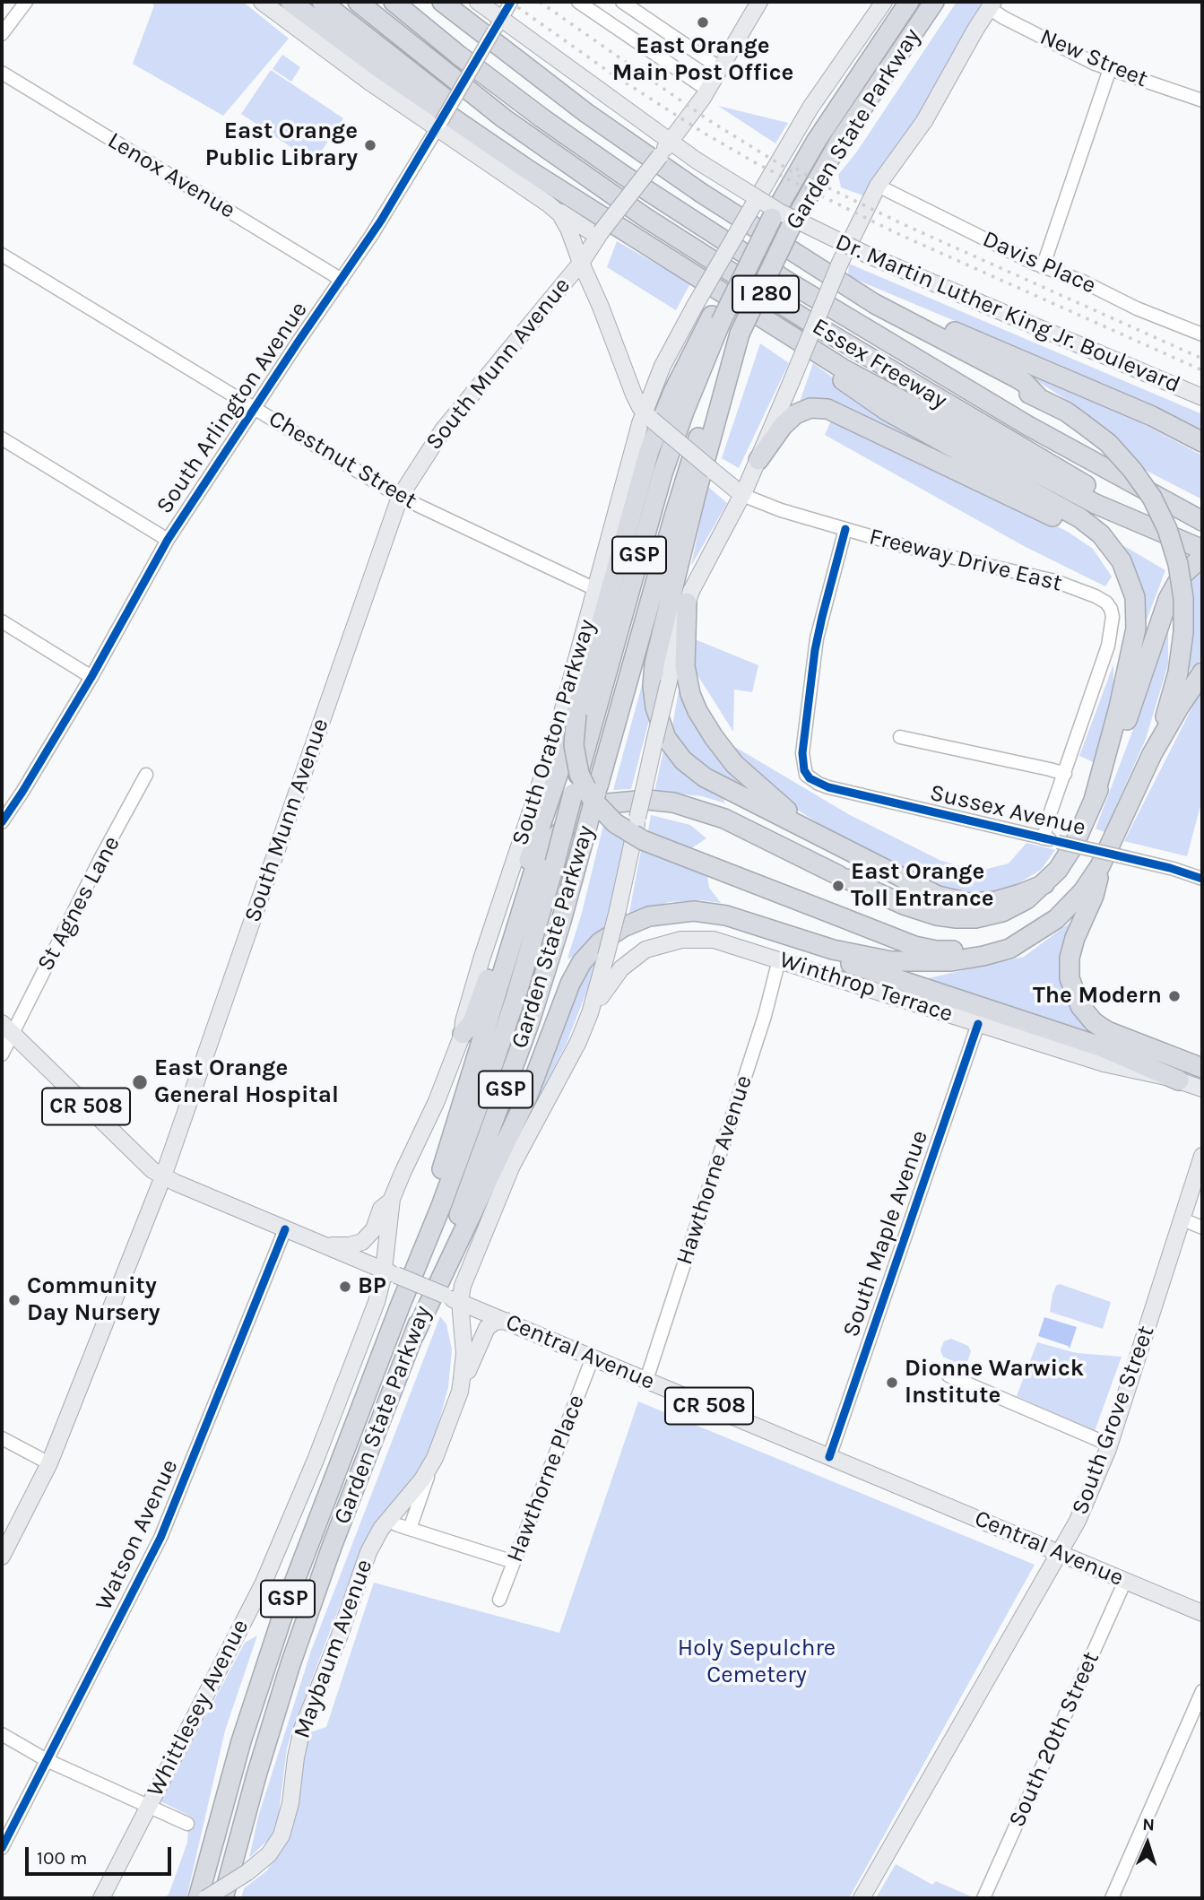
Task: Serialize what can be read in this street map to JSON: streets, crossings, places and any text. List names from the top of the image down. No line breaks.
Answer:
{"streets":{"highway":["Garden State Parkway","I 280","Essex Freeway","GSP"],"main road":["Dr. Martin Luther King Jr. Boulevard","South Munn Avenue","Freeway Drive East","South Oraton Parkway","Winthrop Terrace","CR 508","Central Avenue","South Grove Street","Maybaum Avenue","Whittlesey Avenue"],"street":["New Street","Lenox Avenue","Davis Place","South Arlington Avenue","Chestnut Street","Sussex Avenue","St Agnes Lane","Hawthorne Avenue","South Maple Avenue","Hawthorne Place","Watson Avenue","South 20th Street"]},"crossings":[["Lenox Avenue","South Arlington Avenue"],["Dr. Martin Luther King Jr. Boulevard","South Munn Avenue"],["Dr. Martin Luther King Jr. Boulevard","South Arlington Avenue"],["South Munn Avenue","Chestnut Street"],["South Munn Avenue","Freeway Drive East"],["South Munn Avenue","Central Avenue"],["South Arlington Avenue","Chestnut Street"],["South Arlington Avenue","Freeway Drive East"],["Chestnut Street","South Oraton Parkway"],["Freeway Drive East","South Oraton Parkway"],["Freeway Drive East","Sussex Avenue"],["South Oraton Parkway","Central Avenue"],["South Oraton Parkway","Whittlesey Avenue"],["St Agnes Lane","Central Avenue"],["Winthrop Terrace","Hawthorne Avenue"],["Winthrop Terrace","South Maple Avenue"],["Hawthorne Avenue","Central Avenue"],["South Maple Avenue","Central Avenue"],["Central Avenue","South Grove Street"],["Central Avenue","Hawthorne Place"],["Central Avenue","Watson Avenue"],["Central Avenue","Whittlesey Avenue"],["Central Avenue","South 20th Street"]],"parks":["Holy Sepulchre Cemetery"],"places":["East Orange Main Post Office","East Orange Public Library","East Orange Toll Entrance","The Modern","East Orange General Hospital","BP","Community Day Nursery","Dionne Warwick Institute"],"scale_bar":"100 m","north":"top"}
